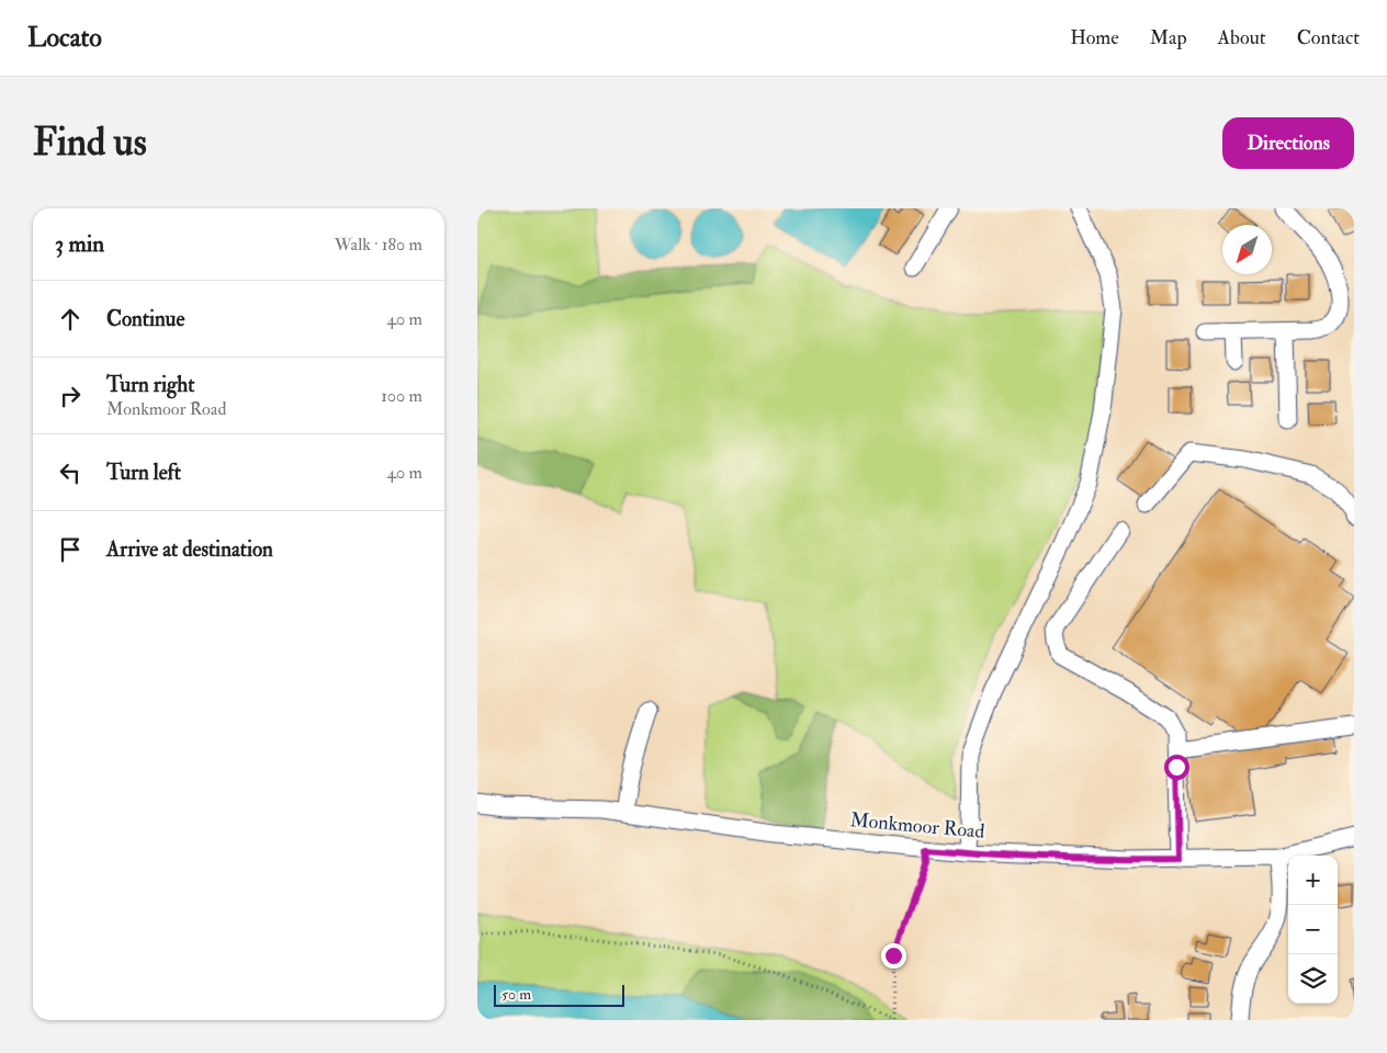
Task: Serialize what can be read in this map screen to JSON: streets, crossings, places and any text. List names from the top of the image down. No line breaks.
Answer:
{"streets":{"street":["Monkmoor Road"]},"scale_bar":"50 m","north":"bottom left","page":{"header":"Locato","nav":["Home","Map","About","Contact"],"buttons":"Directions","title":"Find us","heading":["3 min","Walk · 180 m"],"list":[["Continue","40 m"],["Turn right","Monkmoor Road","100 m"],["Turn left","40 m"],"Arrive at destination"],"map_buttons":["+","−"],"scale":"50 m"}}
